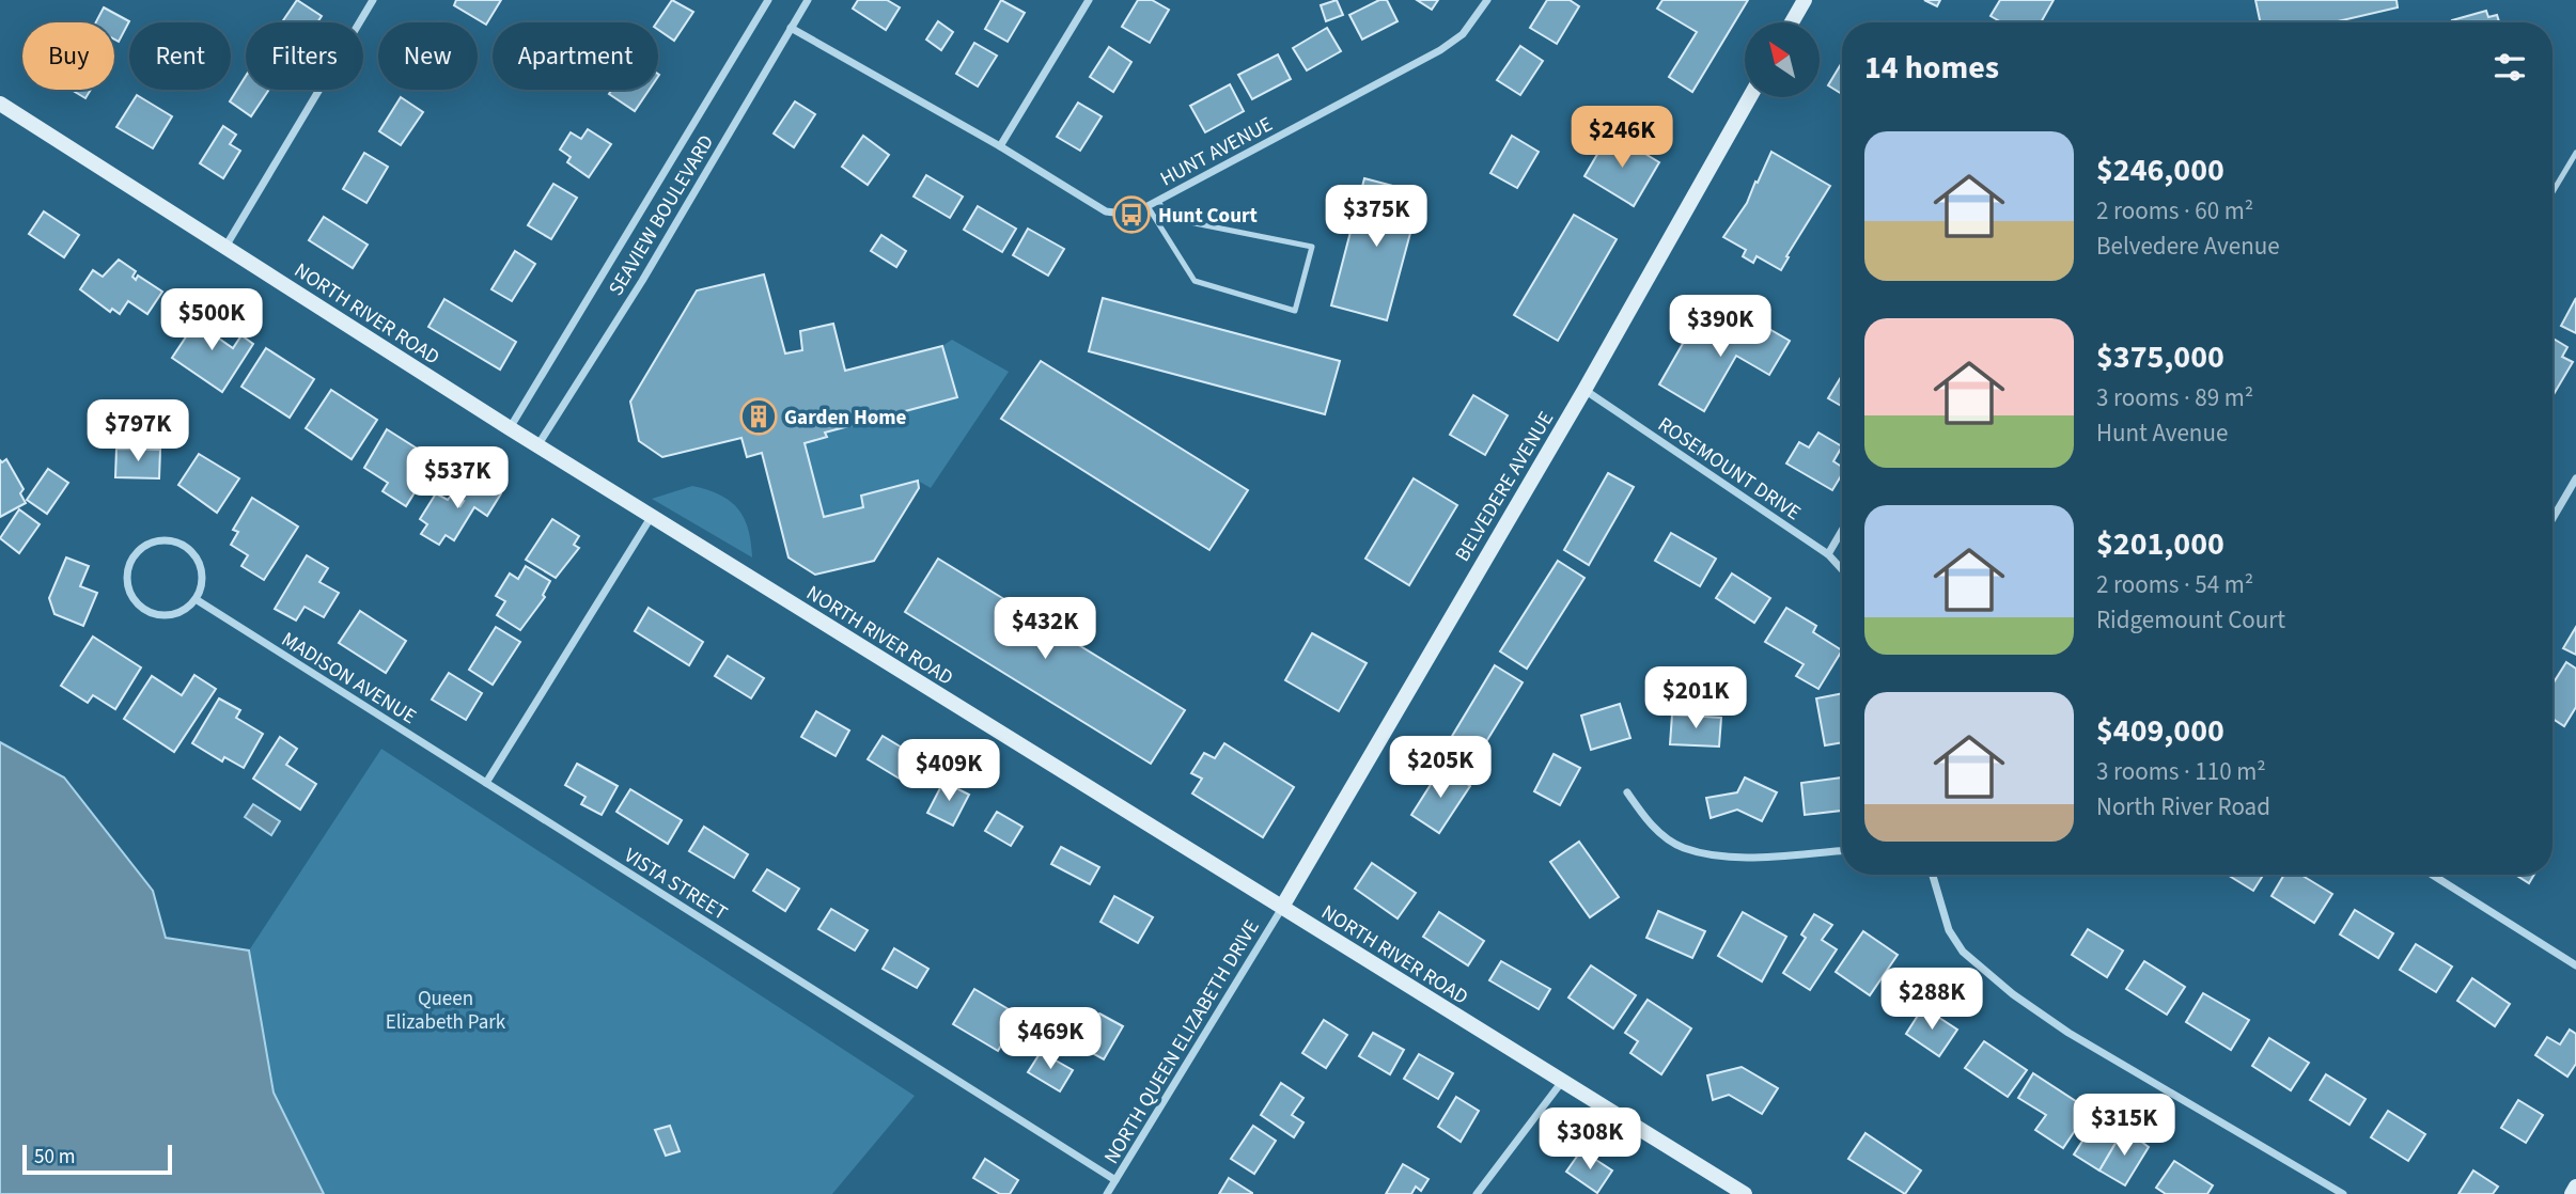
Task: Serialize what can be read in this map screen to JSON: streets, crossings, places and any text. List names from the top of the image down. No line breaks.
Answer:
{"streets":{"main road":["NORTH RIVER ROAD","BELVEDERE AVENUE"],"street":["HUNT AVENUE","SEAVIEW BOULEVARD","ROSEMOUNT DRIVE","MADISON AVENUE","VISTA STREET","NORTH QUEEN ELIZABETH DRIVE"]},"crossings":[["HUNT AVENUE","SEAVIEW BOULEVARD"],["SEAVIEW BOULEVARD","NORTH RIVER ROAD"],["NORTH RIVER ROAD","BELVEDERE AVENUE"],["NORTH RIVER ROAD","NORTH QUEEN ELIZABETH DRIVE"],["ROSEMOUNT DRIVE","BELVEDERE AVENUE"],["BELVEDERE AVENUE","NORTH QUEEN ELIZABETH DRIVE"],["MADISON AVENUE","VISTA STREET"],["VISTA STREET","NORTH QUEEN ELIZABETH DRIVE"]],"parks":["Queen Elizabeth Park"],"places":{"bus stop":["Hunt Court"],"building":["Garden Home"]},"scale_bar":"50 m","north":"top left","page":{"chip":["Buy","Rent","Filters","New","Apartment"],"heading":"14 homes","price":["$246K","$375K","$500K","$390K","$797K","$537K","$432K","$201K","$205K","$409K","$288K","$469K","$315K","$308K"],"list":[{"name":"$246,000","note":"2 rooms · 60 m² · Belvedere Avenue"},{"name":"$375,000","note":"3 rooms · 89 m² · Hunt Avenue"},{"name":"$201,000","note":"2 rooms · 54 m² · Ridgemount Court"},{"name":"$409,000","note":"3 rooms · 110 m² · North River Road"}],"scale":"50 m"}}
